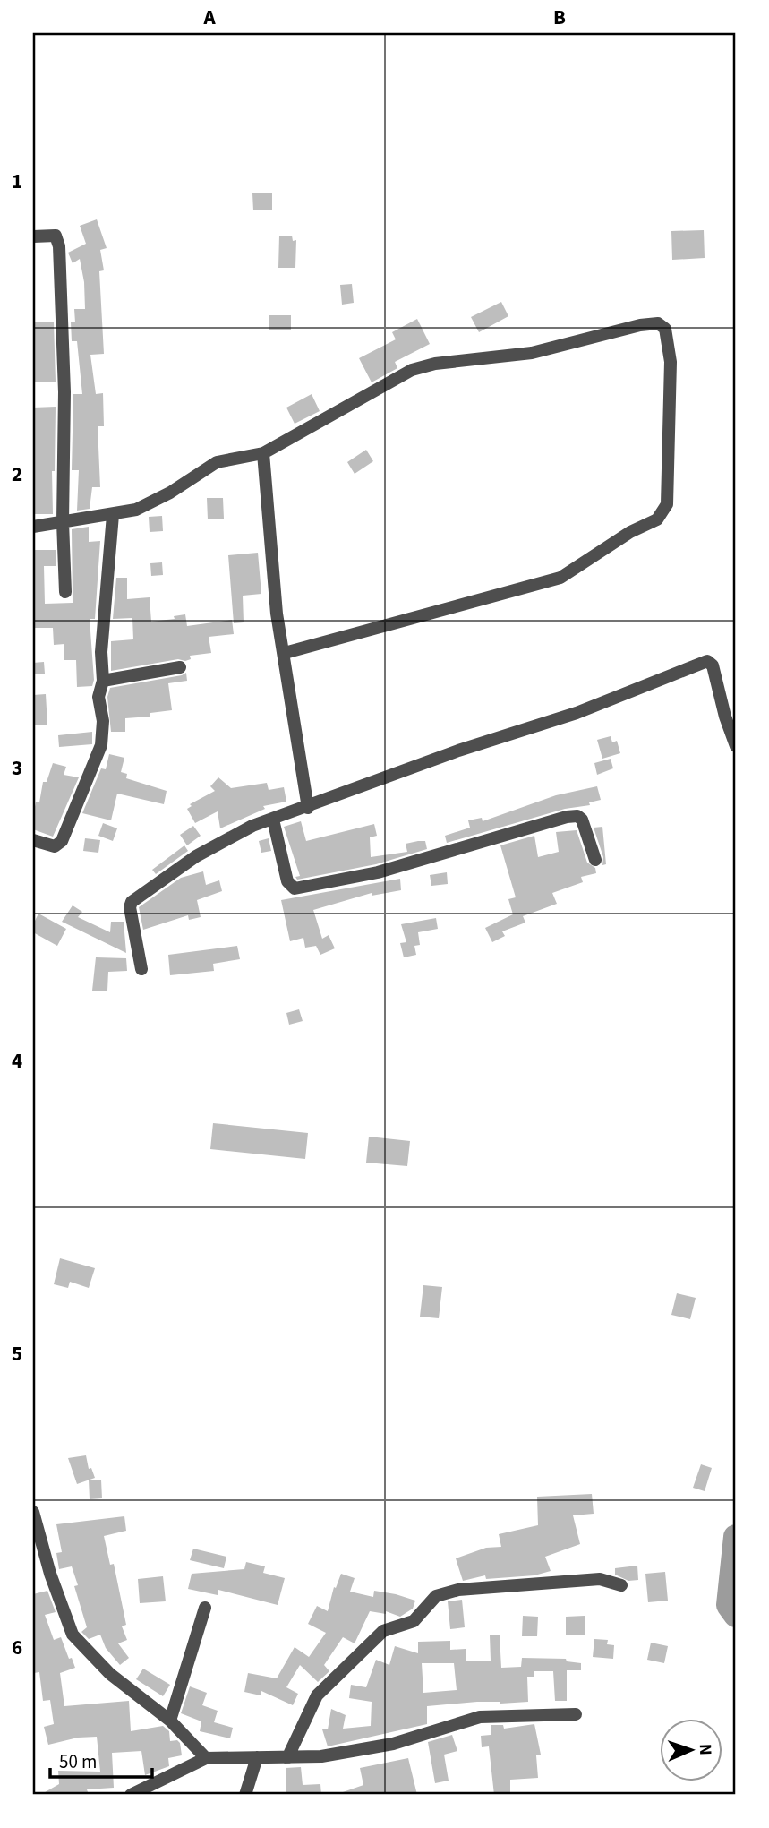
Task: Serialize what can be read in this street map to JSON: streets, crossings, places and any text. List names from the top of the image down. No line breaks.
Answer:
{"scale_bar":"50 m","north":"right","grid":{"columns":["A","B"],"rows":["1","2","3","4","5","6"]}}
